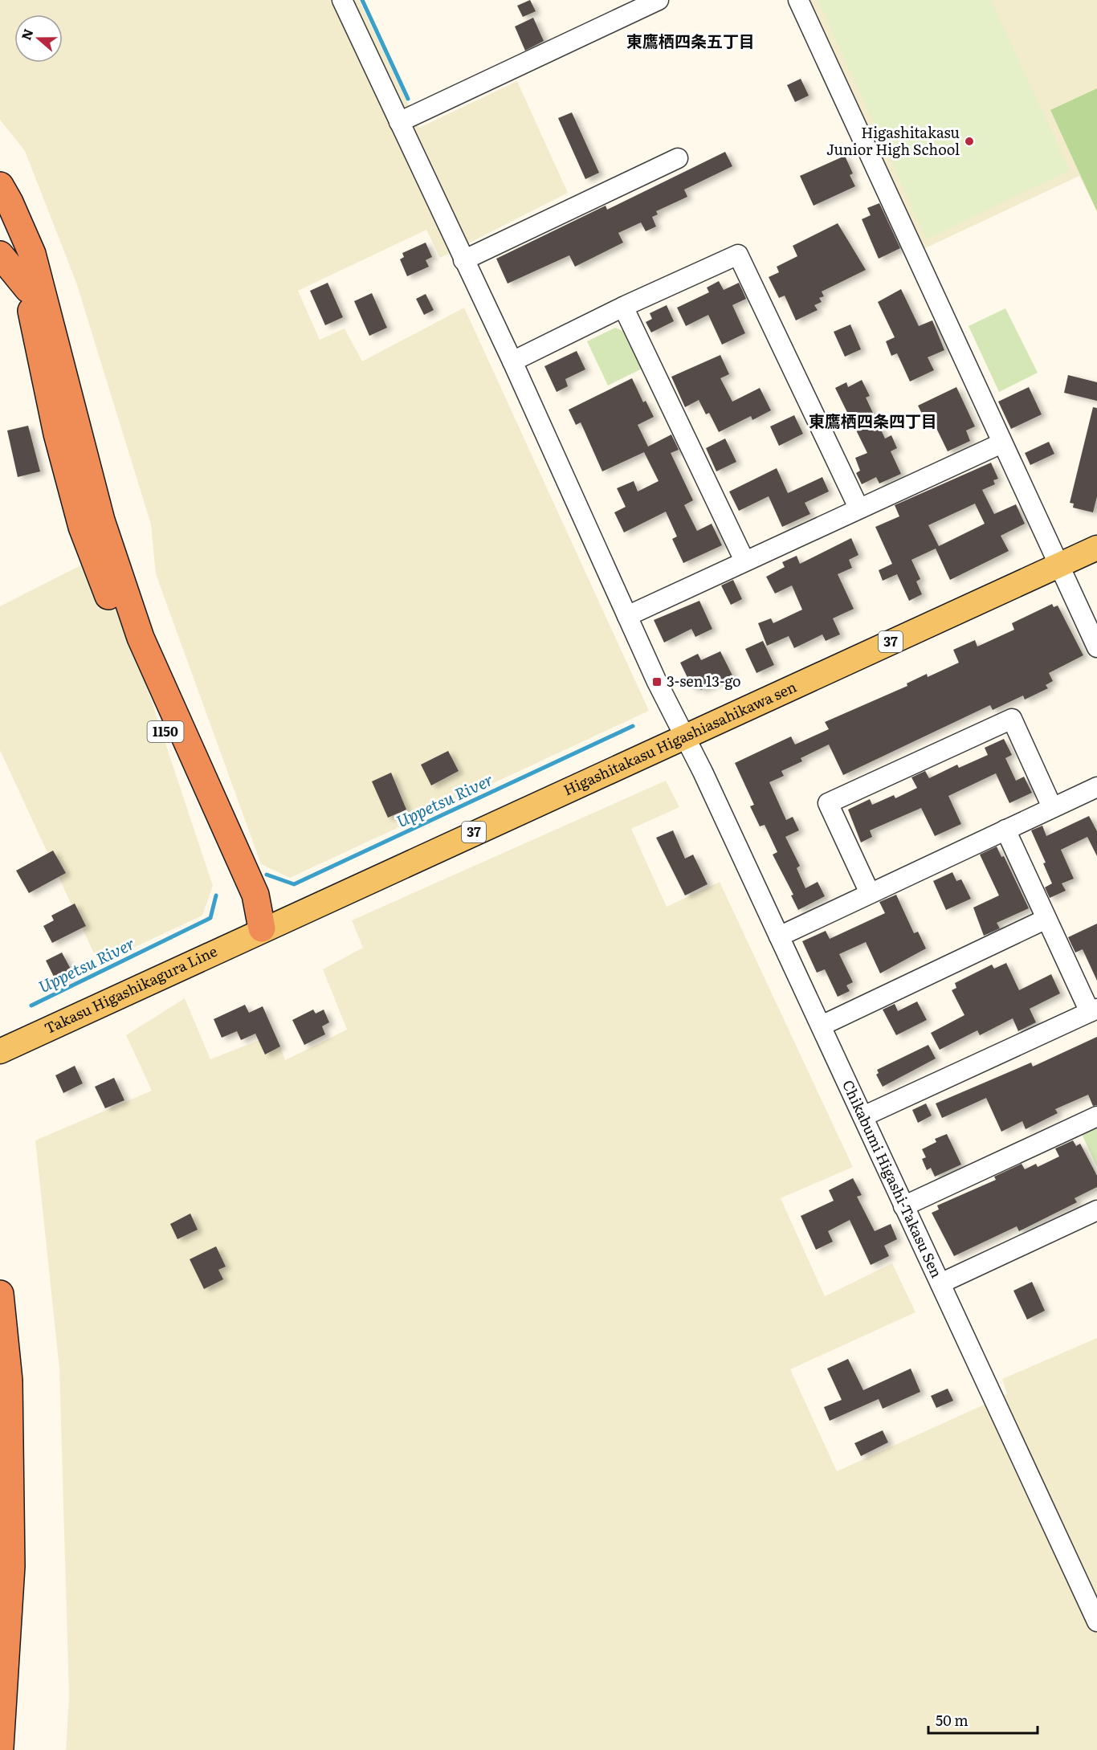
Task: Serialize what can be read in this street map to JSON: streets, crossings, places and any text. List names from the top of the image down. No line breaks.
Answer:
{"streets":{"highway":["1150"],"main road":["37","Higashitakasu Higashiasahikawa sen","Takasu Higashikagura Line"],"street":["Chikabumi Higashi-Takasu Sen"]},"crossings":[["1150","Higashitakasu Higashiasahikawa sen"],["1150","Takasu Higashikagura Line"],["Higashitakasu Higashiasahikawa sen","Takasu Higashikagura Line"],["Higashitakasu Higashiasahikawa sen","Chikabumi Higashi-Takasu Sen"]],"districts":["東鷹栖四条五丁目","東鷹栖四条四丁目"],"water":["Uppetsu River"],"places":{"other":["Higashitakasu Junior High School"],"transit":["3-sen 13-go"]},"scale_bar":"50 m","north":"left"}
